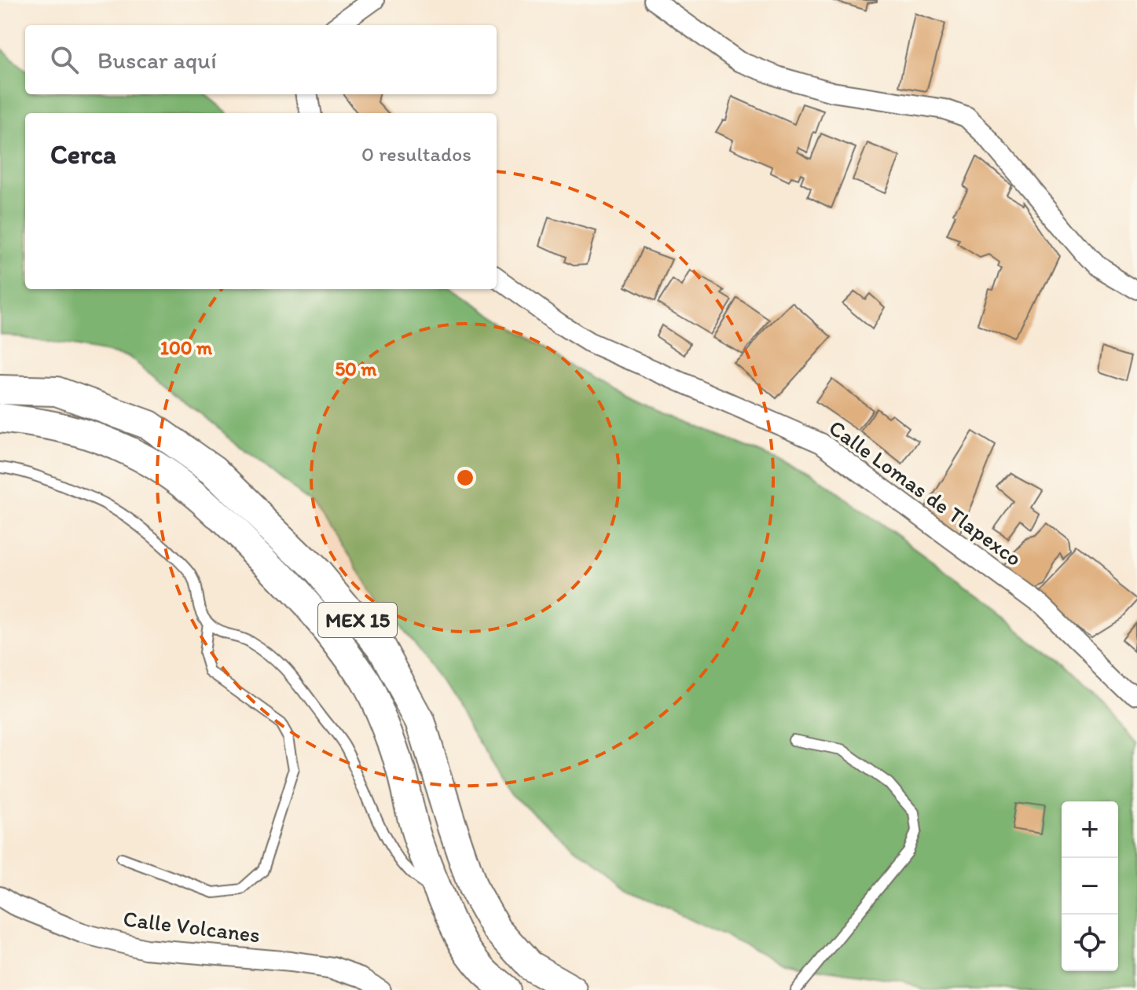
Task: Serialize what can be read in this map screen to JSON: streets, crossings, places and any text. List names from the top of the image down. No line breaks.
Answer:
{"streets":{"main road":["MEX 15"],"street":["Calle Lomas de Tlapexco","Calle Volcanes"]},"page":{"search":"Buscar aquí","heading":["Cerca","0 resultados"],"map_buttons":["+","−"]},"rings":["100 m","50 m"]}
